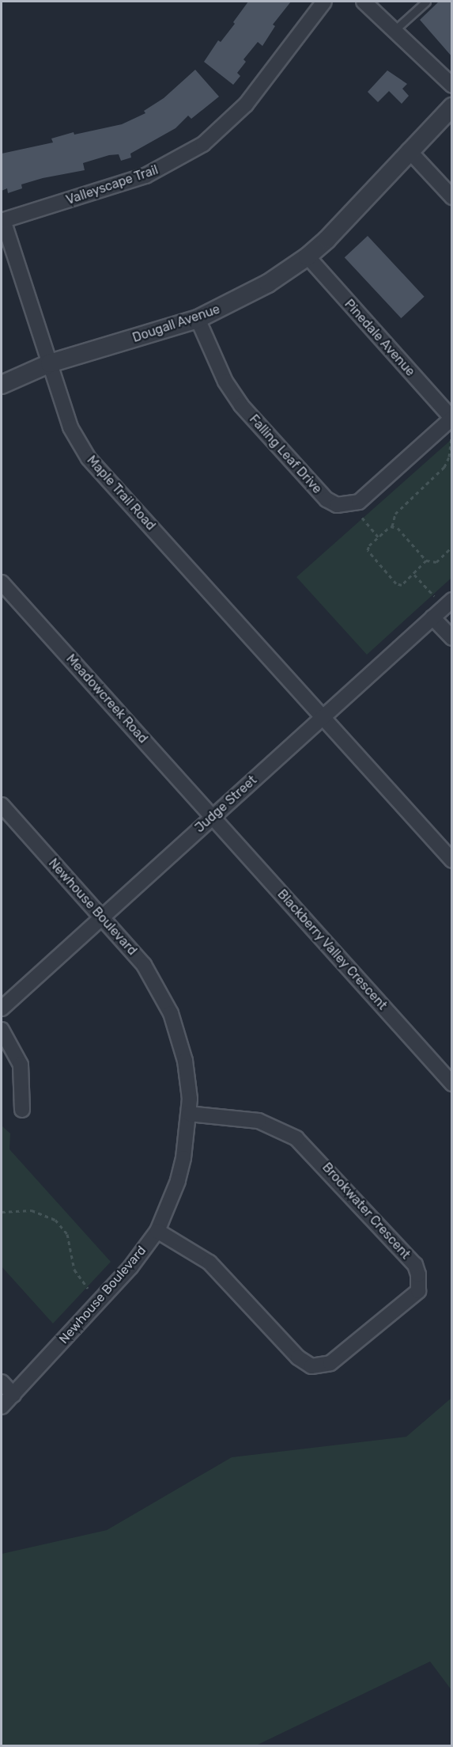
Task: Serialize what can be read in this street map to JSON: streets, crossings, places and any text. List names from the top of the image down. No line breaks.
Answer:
{"streets":{"street":["Valleyscape Trail","Dougall Avenue","Pinedale Avenue","Falling Leaf Drive","Maple Trail Road","Meadowcreek Road","Judge Street","Newhouse Boulevard","Blackberry Valley Crescent","Brookwater Crescent"]},"crossings":[["Valleyscape Trail","Maple Trail Road"],["Dougall Avenue","Pinedale Avenue"],["Dougall Avenue","Falling Leaf Drive"],["Dougall Avenue","Maple Trail Road"],["Pinedale Avenue","Falling Leaf Drive"],["Maple Trail Road","Judge Street"],["Meadowcreek Road","Judge Street"],["Meadowcreek Road","Blackberry Valley Crescent"],["Judge Street","Newhouse Boulevard"],["Judge Street","Blackberry Valley Crescent"],["Newhouse Boulevard","Brookwater Crescent"]]}
